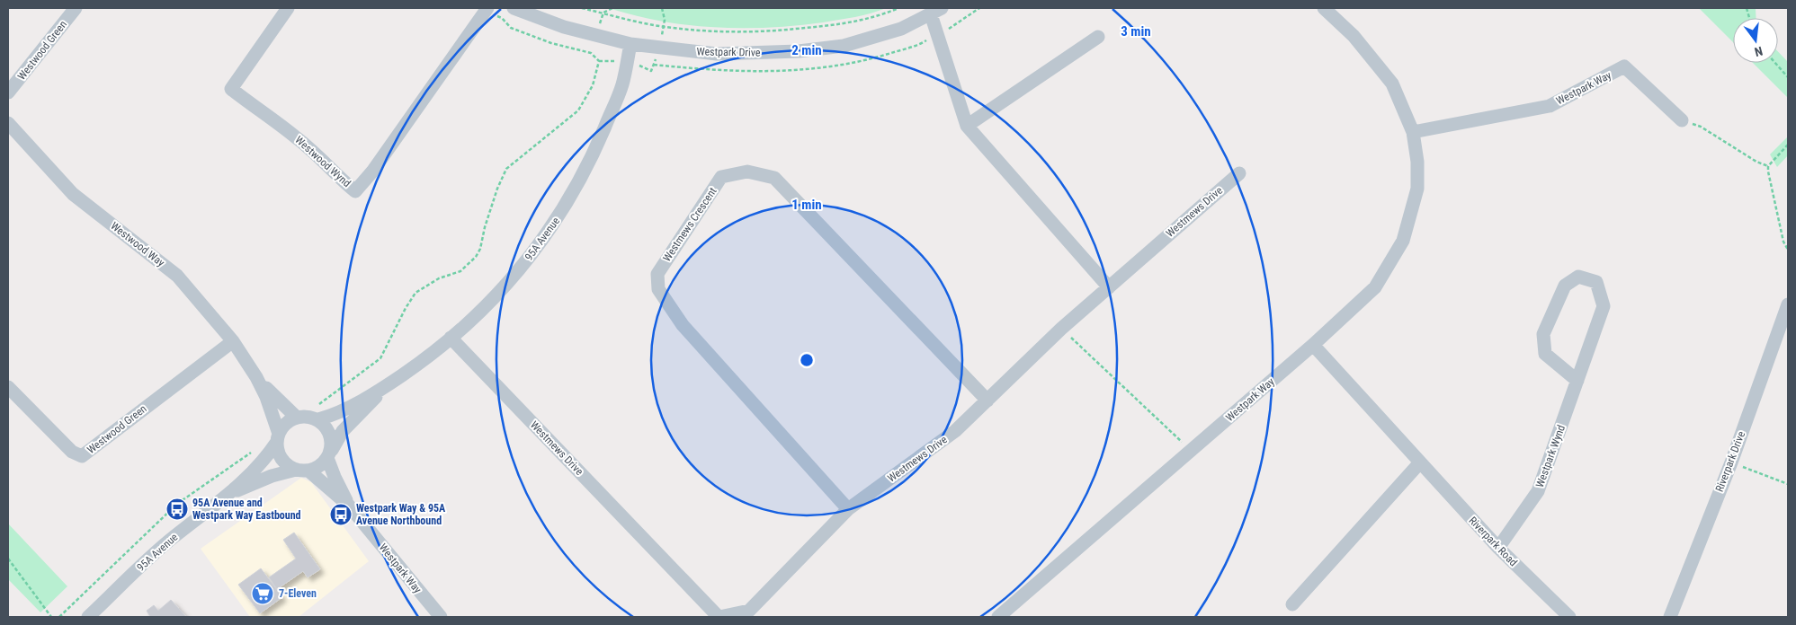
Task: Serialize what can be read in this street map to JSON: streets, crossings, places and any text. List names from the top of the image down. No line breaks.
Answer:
{"streets":{"street":["Westwood Green","Westpark Drive","Westpark Way","Westwood Wynd","Westmews Drive","Westmews Crescent","95A Avenue","Westwood Way","Westpark Wynd","Riverpark Drive","Riverpark Road"]},"crossings":[["Westwood Green","Westwood Way"],["Westpark Drive","95A Avenue"],["Westpark Way","95A Avenue"],["Westpark Way","Westwood Way"],["Westpark Way","Riverpark Road"],["Westmews Drive","Westmews Crescent"],["Westmews Drive","95A Avenue"],["95A Avenue","Westwood Way"],["Westpark Wynd","Riverpark Road"]],"places":{"bus stop":["95A Avenue and Westpark Way Eastbound","Westpark Way & 95A Avenue Northbound"],"supermarket":["7-Eleven"]},"north":"bottom","rings":["3 min","2 min","1 min"]}
